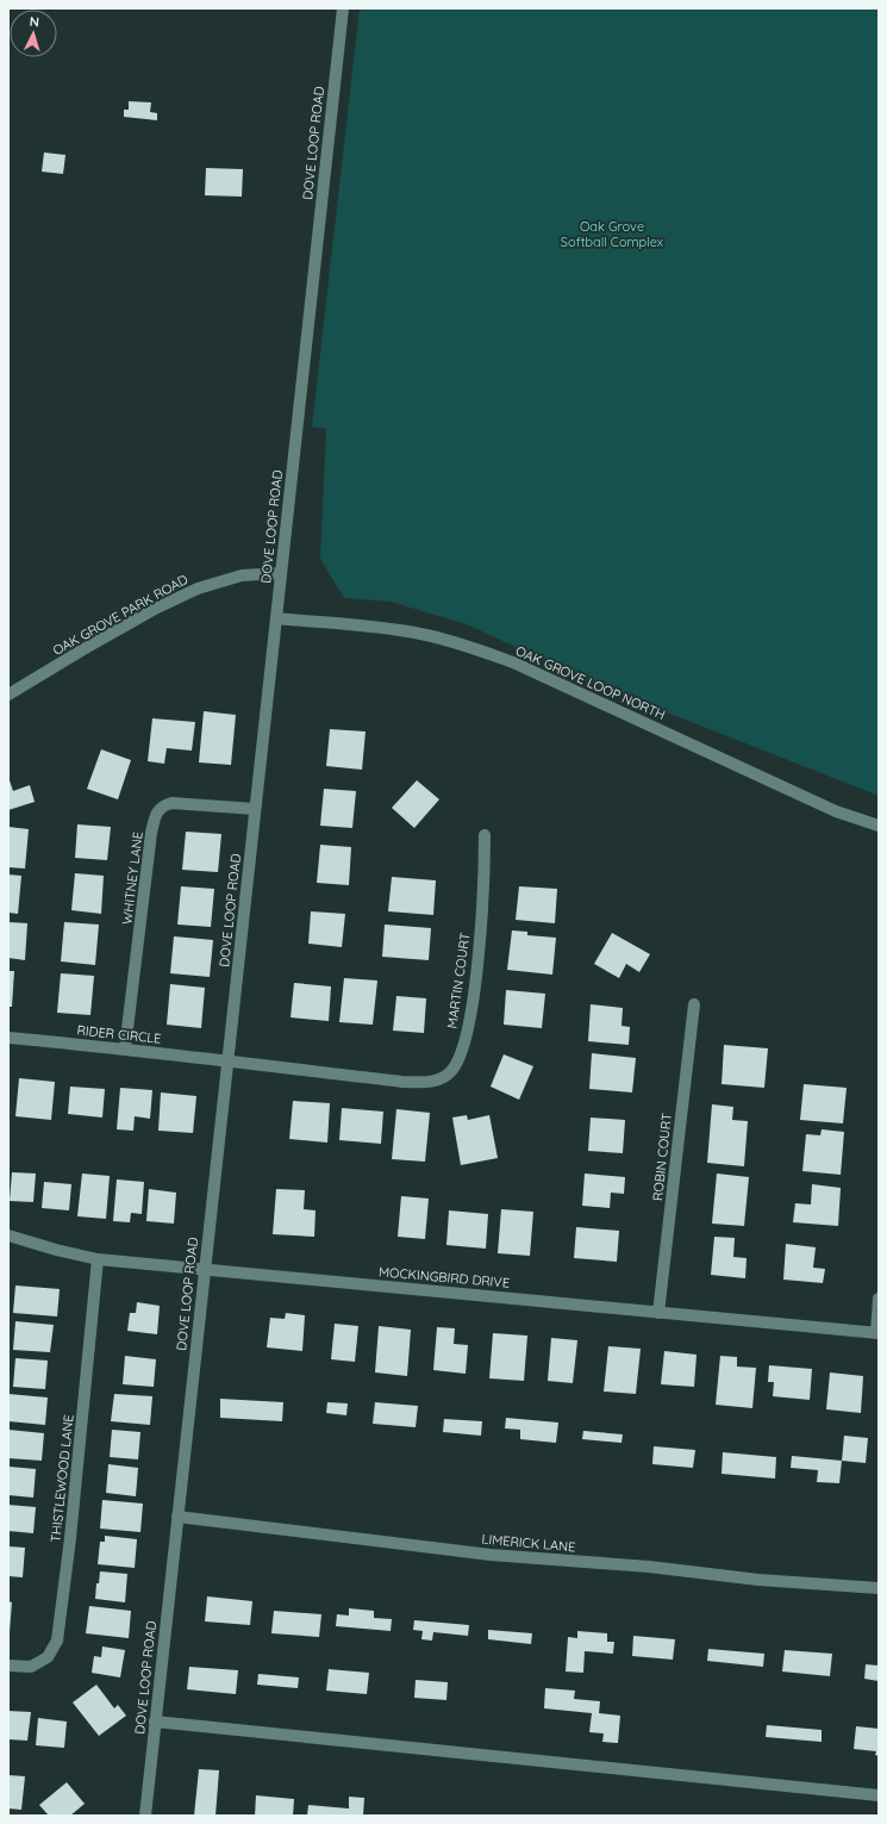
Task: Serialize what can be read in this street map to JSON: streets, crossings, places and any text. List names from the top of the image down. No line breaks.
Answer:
{"streets":{"street":["DOVE LOOP ROAD","OAK GROVE PARK ROAD","OAK GROVE LOOP NORTH","WHITNEY LANE","MARTIN COURT","RIDER CIRCLE","ROBIN COURT","MOCKINGBIRD DRIVE","THISTLEWOOD LANE","LIMERICK LANE"]},"crossings":[["DOVE LOOP ROAD","OAK GROVE PARK ROAD"],["DOVE LOOP ROAD","OAK GROVE LOOP NORTH"],["DOVE LOOP ROAD","WHITNEY LANE"],["DOVE LOOP ROAD","MARTIN COURT"],["DOVE LOOP ROAD","RIDER CIRCLE"],["DOVE LOOP ROAD","MOCKINGBIRD DRIVE"],["DOVE LOOP ROAD","LIMERICK LANE"],["WHITNEY LANE","RIDER CIRCLE"],["MARTIN COURT","RIDER CIRCLE"],["ROBIN COURT","MOCKINGBIRD DRIVE"],["MOCKINGBIRD DRIVE","THISTLEWOOD LANE"]],"parks":["Oak Grove Softball Complex"],"north":"top"}
